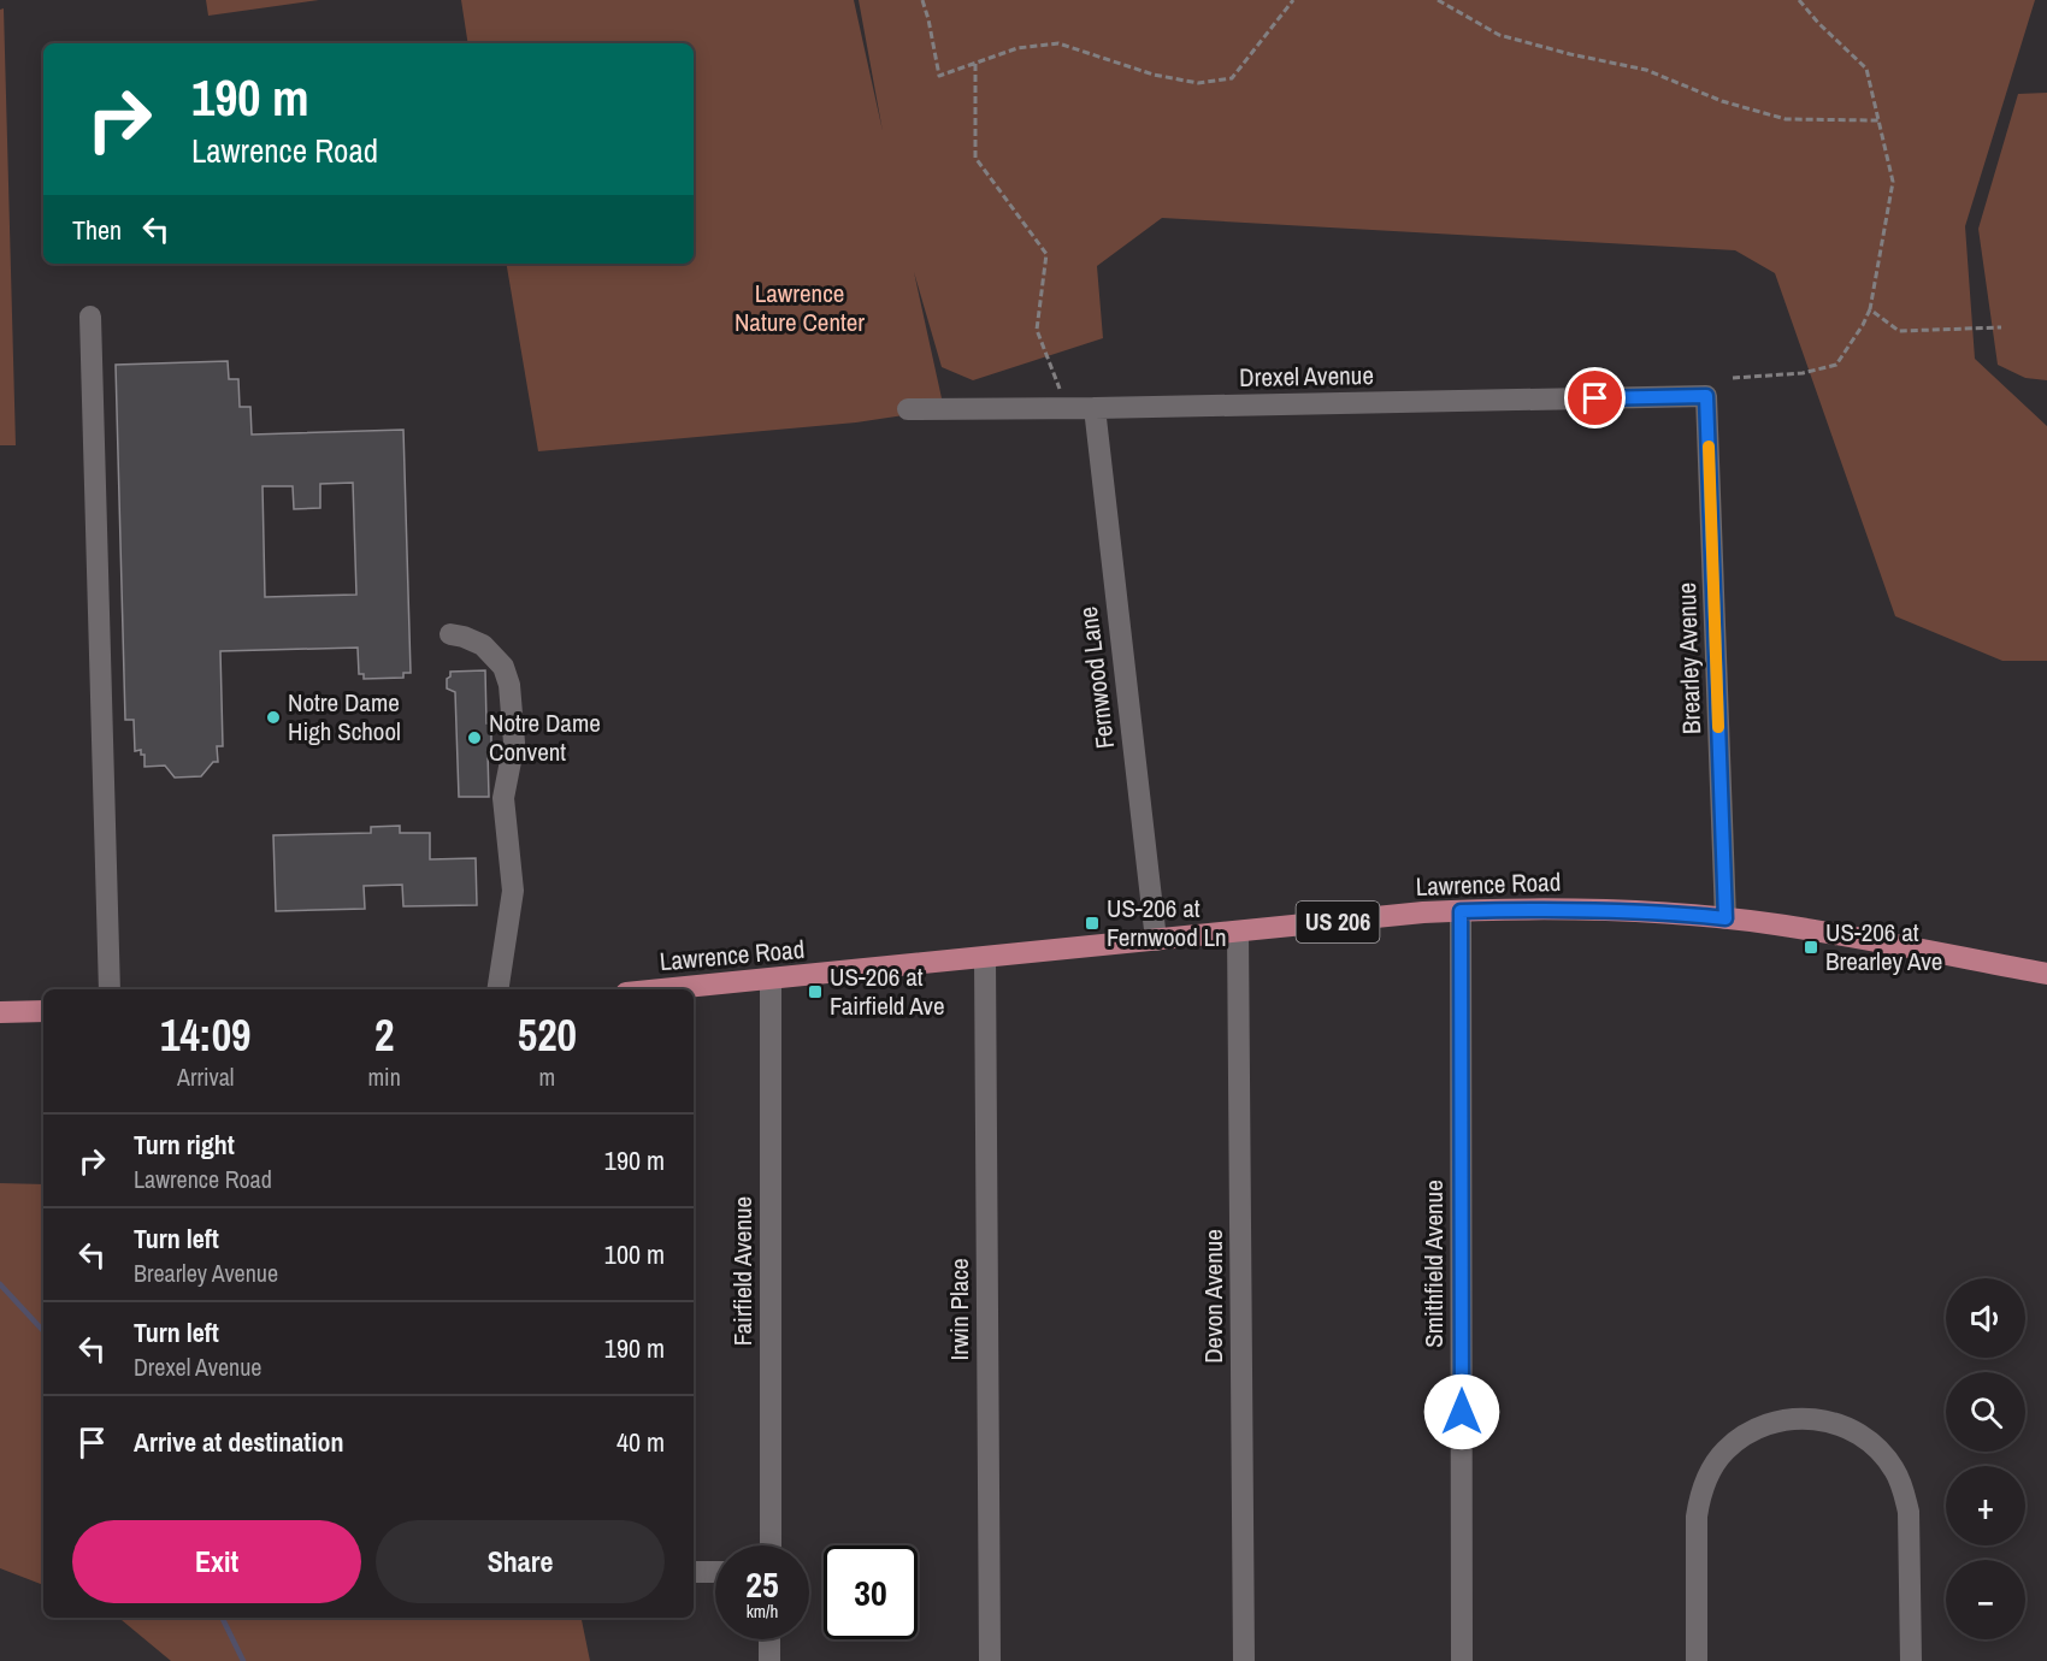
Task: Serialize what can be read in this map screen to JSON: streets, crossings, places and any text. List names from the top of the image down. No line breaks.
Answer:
{"streets":{"main road":["Lawrence Road","US 206"],"street":["Drexel Avenue","Brearley Avenue","Fernwood Lane","Smithfield Avenue","Fairfield Avenue","Devon Avenue","Irwin Place"]},"crossings":[["Drexel Avenue","Brearley Avenue"],["Drexel Avenue","Fernwood Lane"],["Brearley Avenue","Lawrence Road"],["Fernwood Lane","Lawrence Road"],["Lawrence Road","Smithfield Avenue"],["Lawrence Road","Fairfield Avenue"],["Lawrence Road","Devon Avenue"],["Lawrence Road","Irwin Place"]],"parks":["Lawrence Nature Center"],"places":{"other":["Notre Dame High School","Notre Dame Convent"],"transit":["US-206 at Fernwood Ln","US-206 at Brearley Ave","US-206 at Fairfield Ave"]},"page":{"turn":["190 m","Lawrence Road"],"then":"Then","eta":["14:09","Arrival","2","min","520","m"],"list":[{"name":"Turn right","note":"Lawrence Road","value":"190 m"},{"name":"Turn left","note":"Brearley Avenue","value":"100 m"},{"name":"Turn left","note":"Drexel Avenue","value":"190 m"},{"name":"Arrive at destination","value":"40 m"}],"map_buttons":["+","−"],"buttons":["Exit","Share"],"speed":"25 km/h","limit":"30"}}
